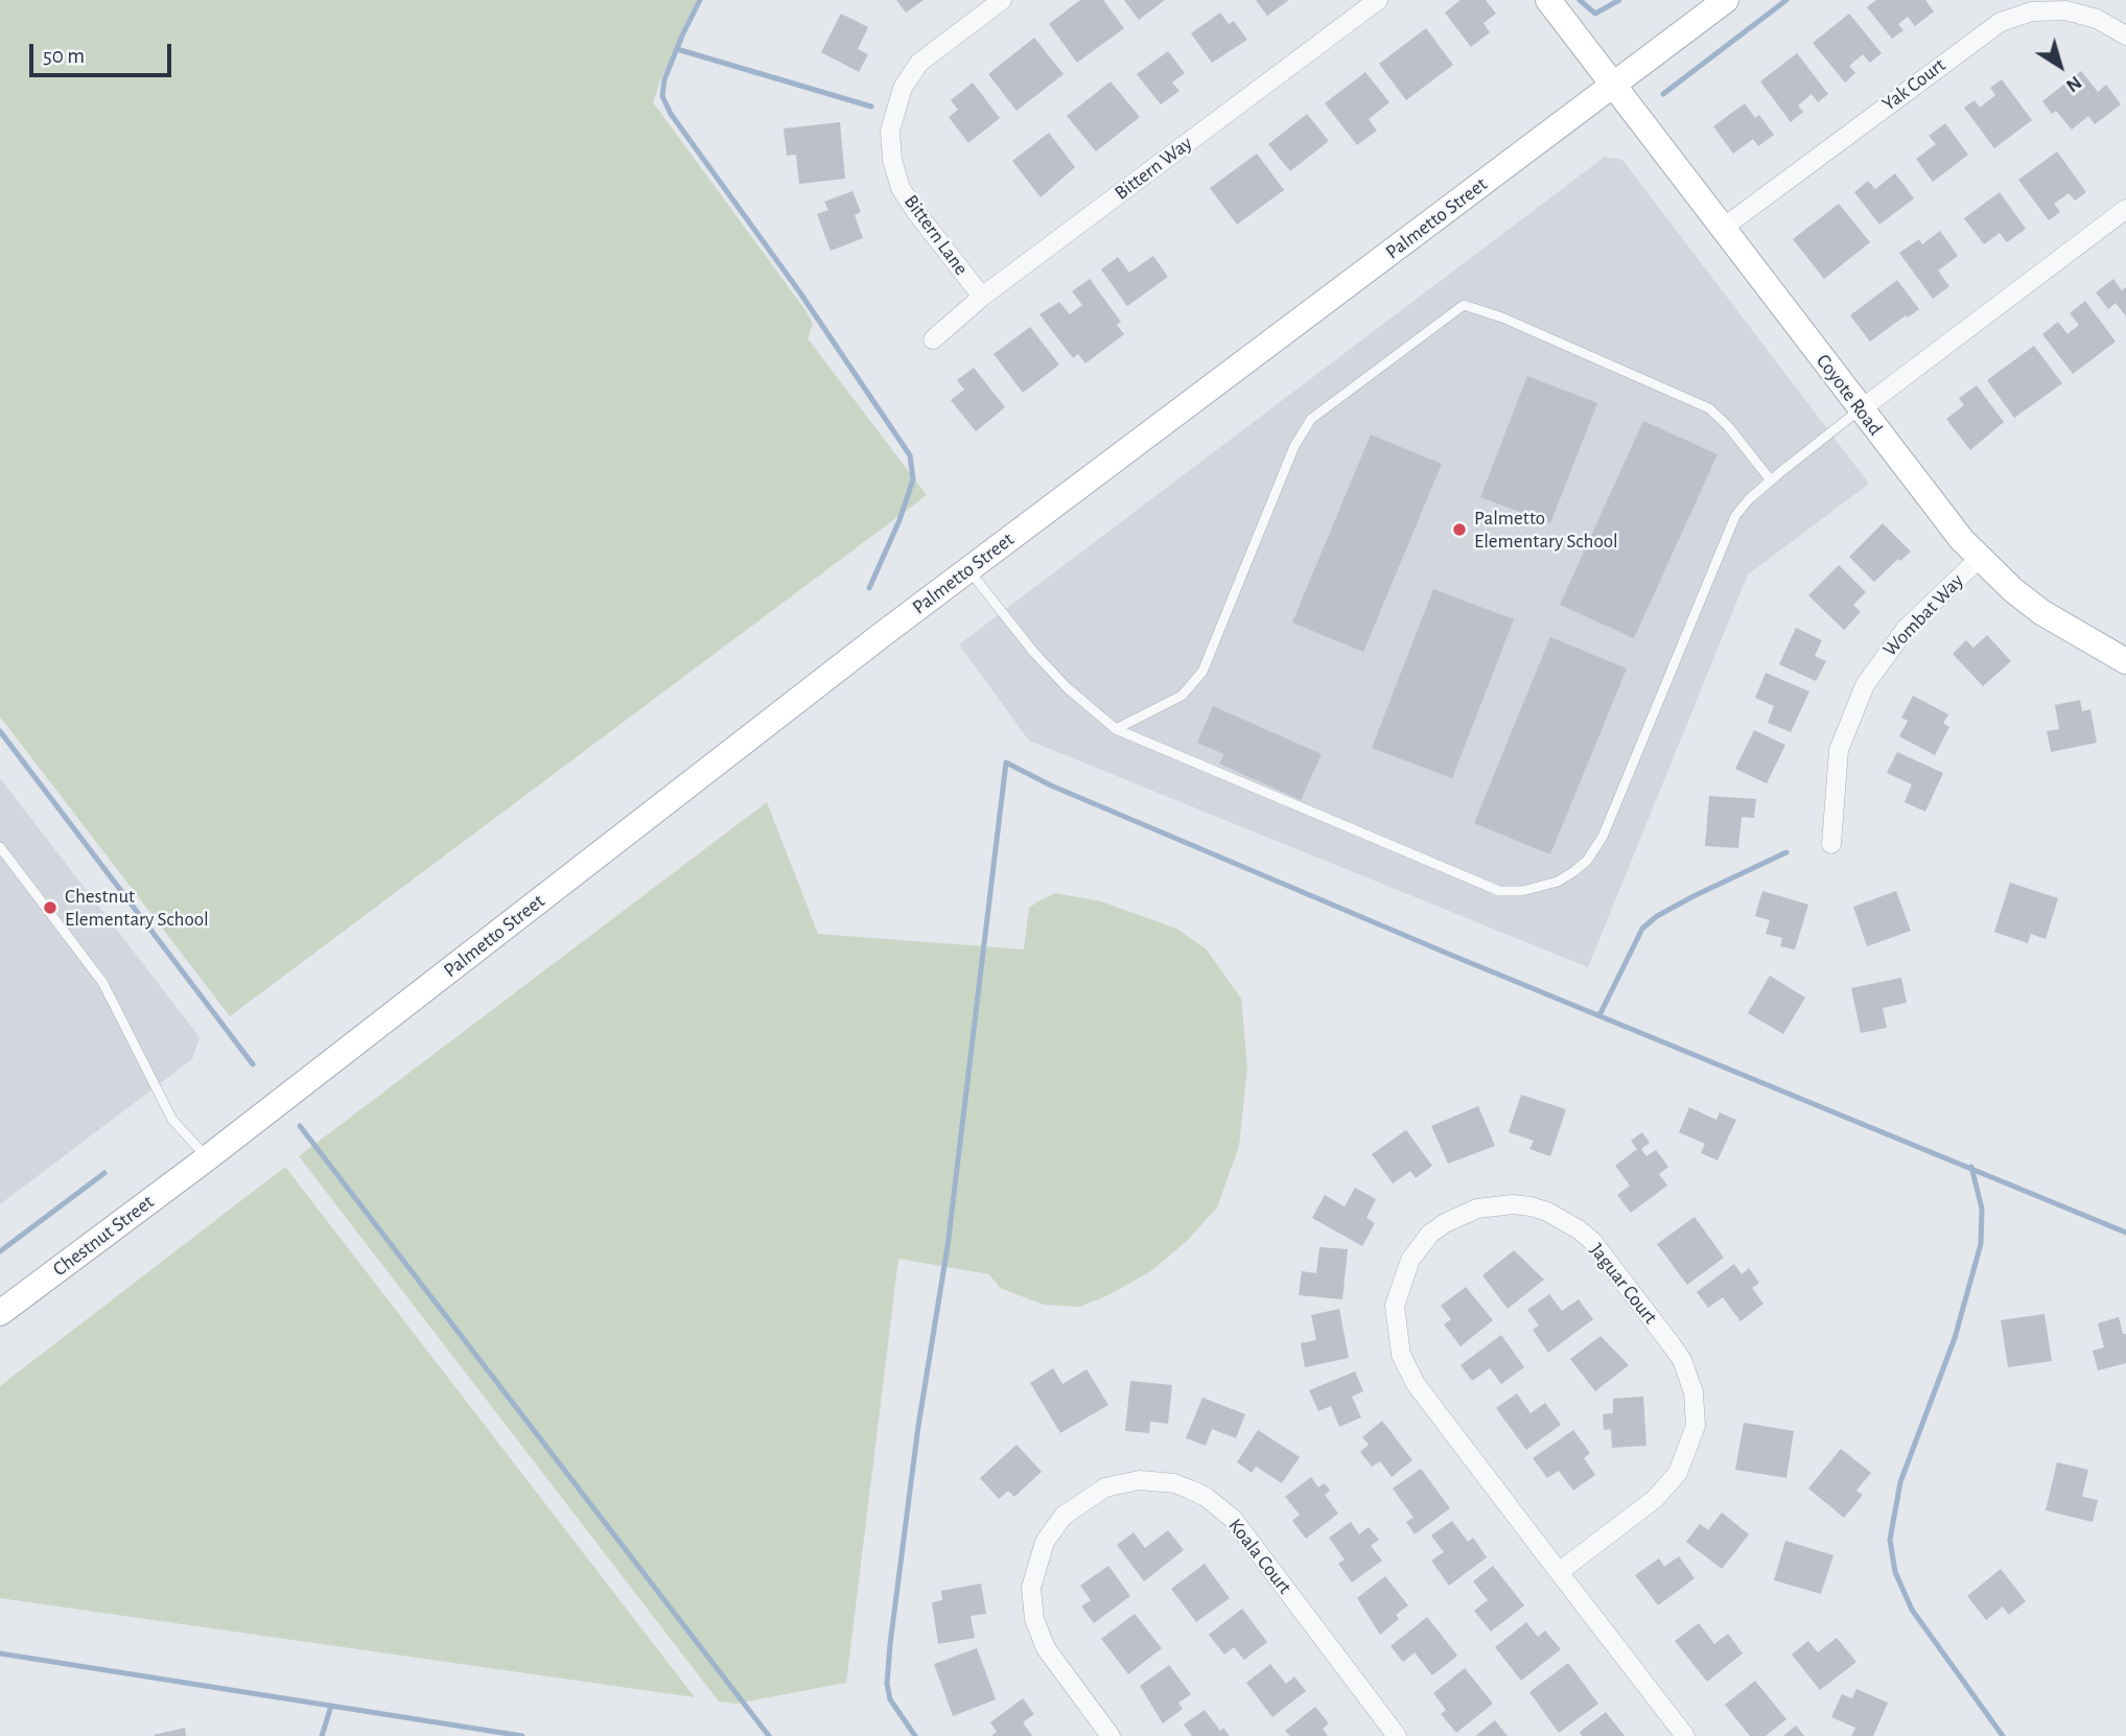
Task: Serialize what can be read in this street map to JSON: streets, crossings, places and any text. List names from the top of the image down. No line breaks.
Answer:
{"streets":{"main road":["Palmetto Street","Coyote Road","Chestnut Street"],"street":["Yak Court","Bittern Way","Bittern Lane","Wombat Way","Jaguar Court","Koala Court"]},"crossings":[["Yak Court","Coyote Road"],["Bittern Way","Bittern Lane"],["Palmetto Street","Coyote Road"],["Palmetto Street","Chestnut Street"],["Coyote Road","Wombat Way"]],"places":["Palmetto Elementary School","Chestnut Elementary School"],"scale_bar":"50 m","north":"bottom right"}
